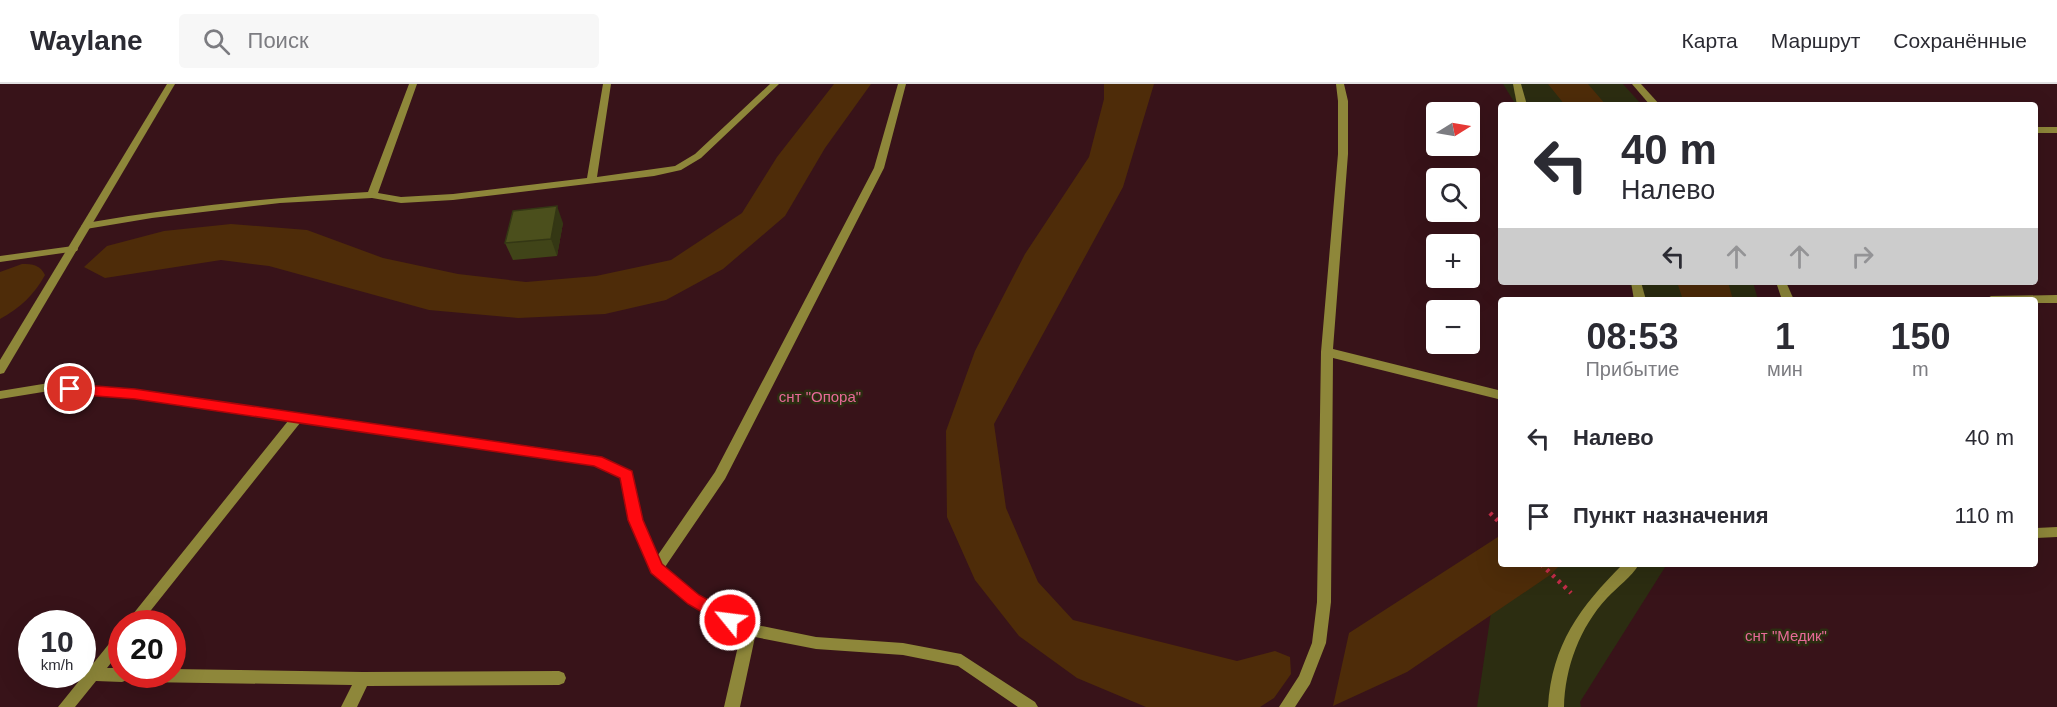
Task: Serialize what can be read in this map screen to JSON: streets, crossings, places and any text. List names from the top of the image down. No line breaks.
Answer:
{"parks":["снт \"Опора\"","снт \"Медик\""],"north":"right","page":{"header":"Waylane","search":"Поиск","nav":["Карта","Маршрут","Сохранённые"],"map_buttons":["+","−"],"turn":["40 m","Налево"],"eta":["08:53","Прибытие","1","мин","150","m"],"list":[{"name":"Налево","value":"40 m"},{"name":"Пункт назначения","value":"110 m"}],"speed":"10 km/h","limit":"20"}}
